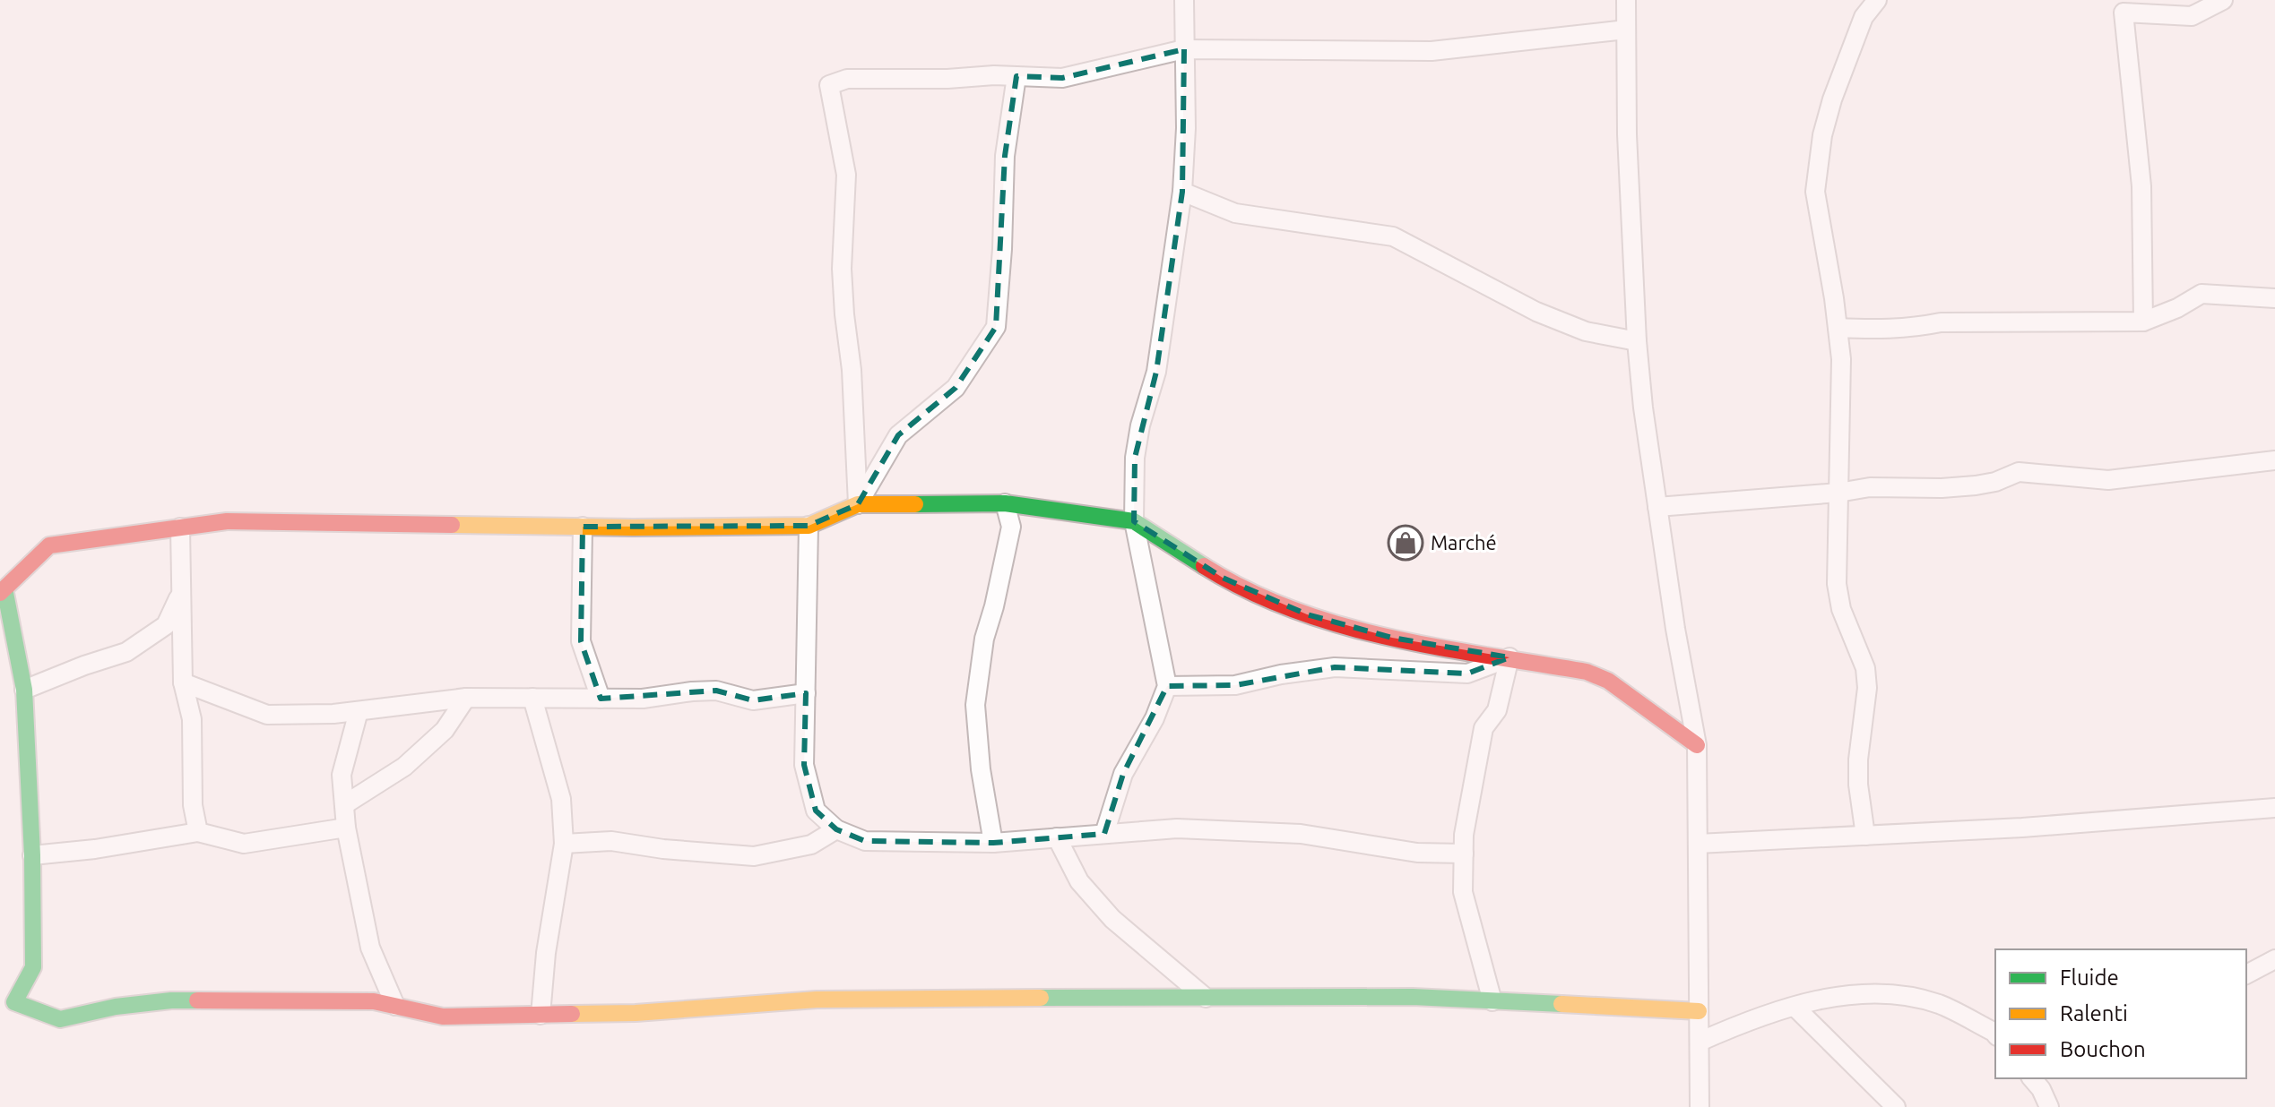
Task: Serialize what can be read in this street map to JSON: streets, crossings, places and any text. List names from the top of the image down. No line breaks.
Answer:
{"places":{"shop":["Marché"]},"legend":["Fluide","Ralenti","Bouchon"]}
